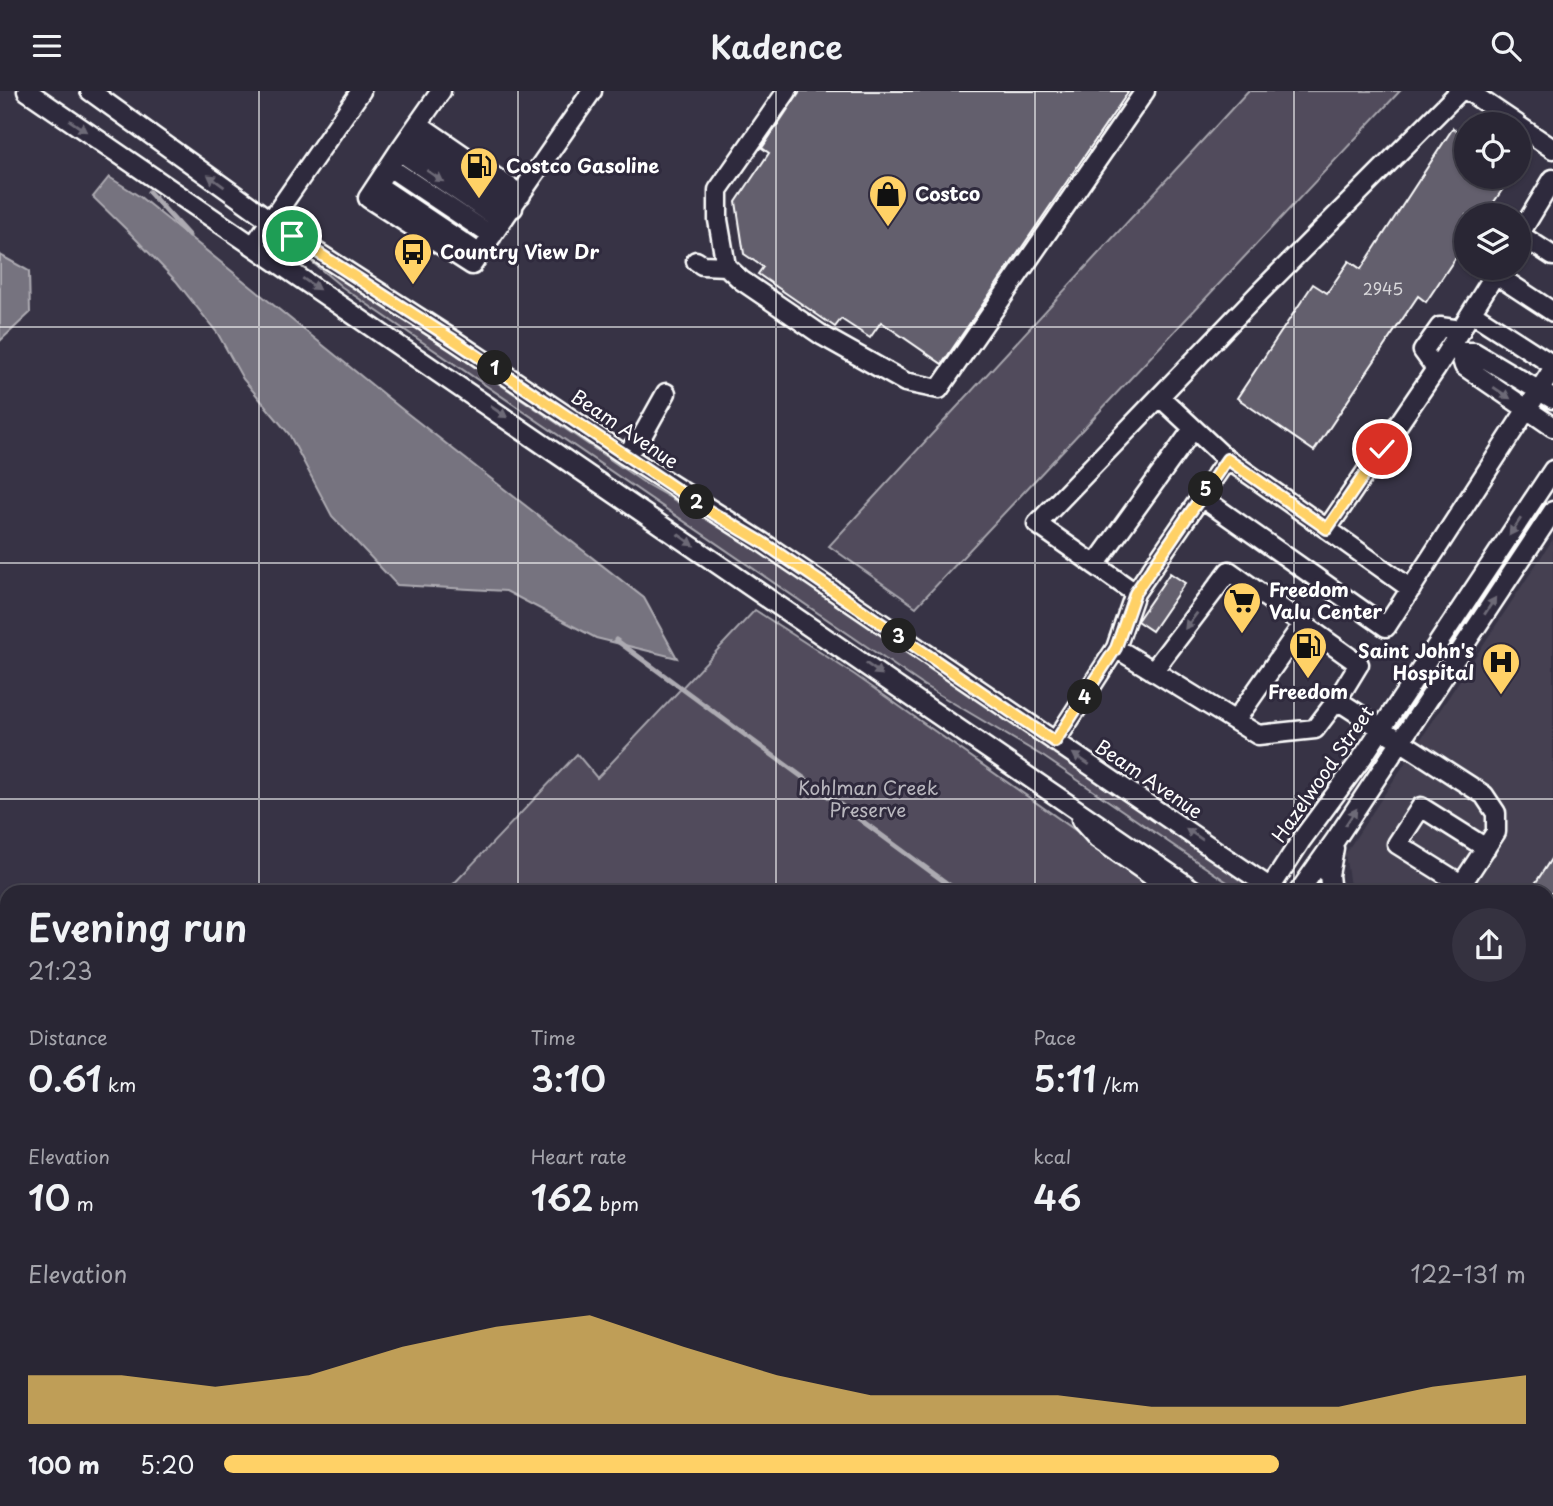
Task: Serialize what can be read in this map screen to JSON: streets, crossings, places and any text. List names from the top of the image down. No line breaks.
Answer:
{"streets":{"street":["Beam Avenue","Hazelwood Street"]},"parks":["Kohlman Creek Preserve"],"places":{"fuel station":["Costco Gasoline","Freedom"],"shop":["Costco"],"bus stop":["Country View Dr"],"supermarket":["Freedom Valu Center"],"hospital":["Saint John's Hospital"]},"house_numbers":["2945"],"page":{"header":"Kadence","pins":["1","5","2","3","4"],"heading":["Evening run","21:23"],"stats":[["Distance","0.61 km"],["Time","3:10"],["Pace","5:11 /km"],["Elevation","10 m"],["Heart rate","162 bpm"],["kcal","46"]],"chart":["Elevation","122–131 m"],"list":[{"name":"100 m","note":"5:20"}]}}
